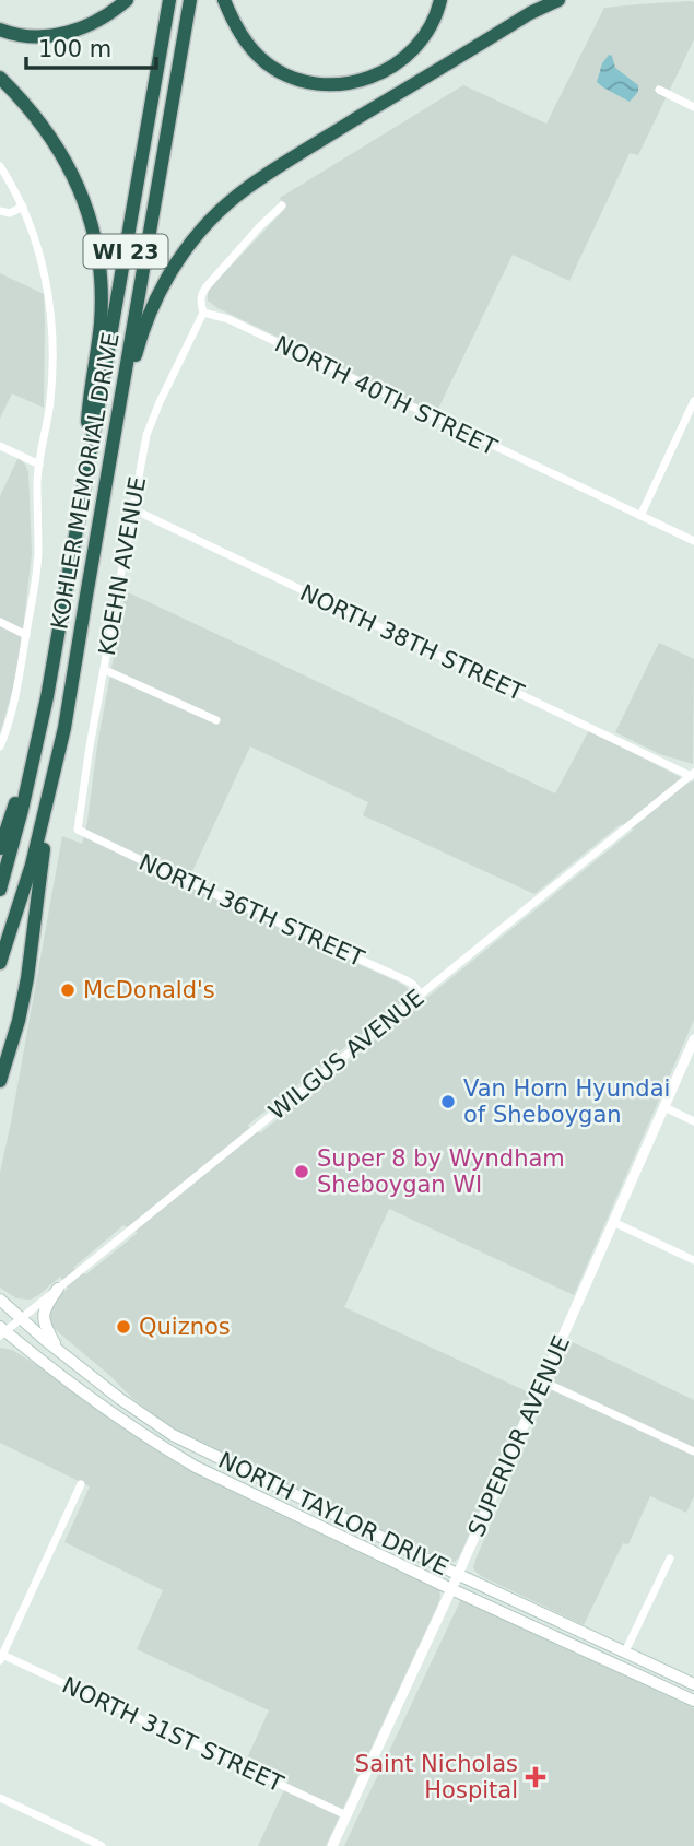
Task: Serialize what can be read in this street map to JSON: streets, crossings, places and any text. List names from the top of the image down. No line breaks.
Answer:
{"streets":{"highway":["WI 23","KOHLER MEMORIAL DRIVE"],"main road":["NORTH TAYLOR DRIVE"],"street":["NORTH 40TH STREET","KOEHN AVENUE","NORTH 38TH STREET","NORTH 36TH STREET","WILGUS AVENUE","SUPERIOR AVENUE","NORTH 31ST STREET"]},"crossings":[["NORTH 40TH STREET","KOEHN AVENUE"],["KOEHN AVENUE","NORTH 38TH STREET"],["KOEHN AVENUE","NORTH 36TH STREET"],["NORTH 38TH STREET","WILGUS AVENUE"],["NORTH 36TH STREET","WILGUS AVENUE"],["WILGUS AVENUE","NORTH TAYLOR DRIVE"],["SUPERIOR AVENUE","NORTH TAYLOR DRIVE"],["SUPERIOR AVENUE","NORTH 31ST STREET"]],"places":{"other":["McDonald's","Van Horn Hyundai of Sheboygan","Super 8 by Wyndham Sheboygan WI","Quiznos"],"health":["Saint Nicholas Hospital"]},"scale_bar":"100 m"}
